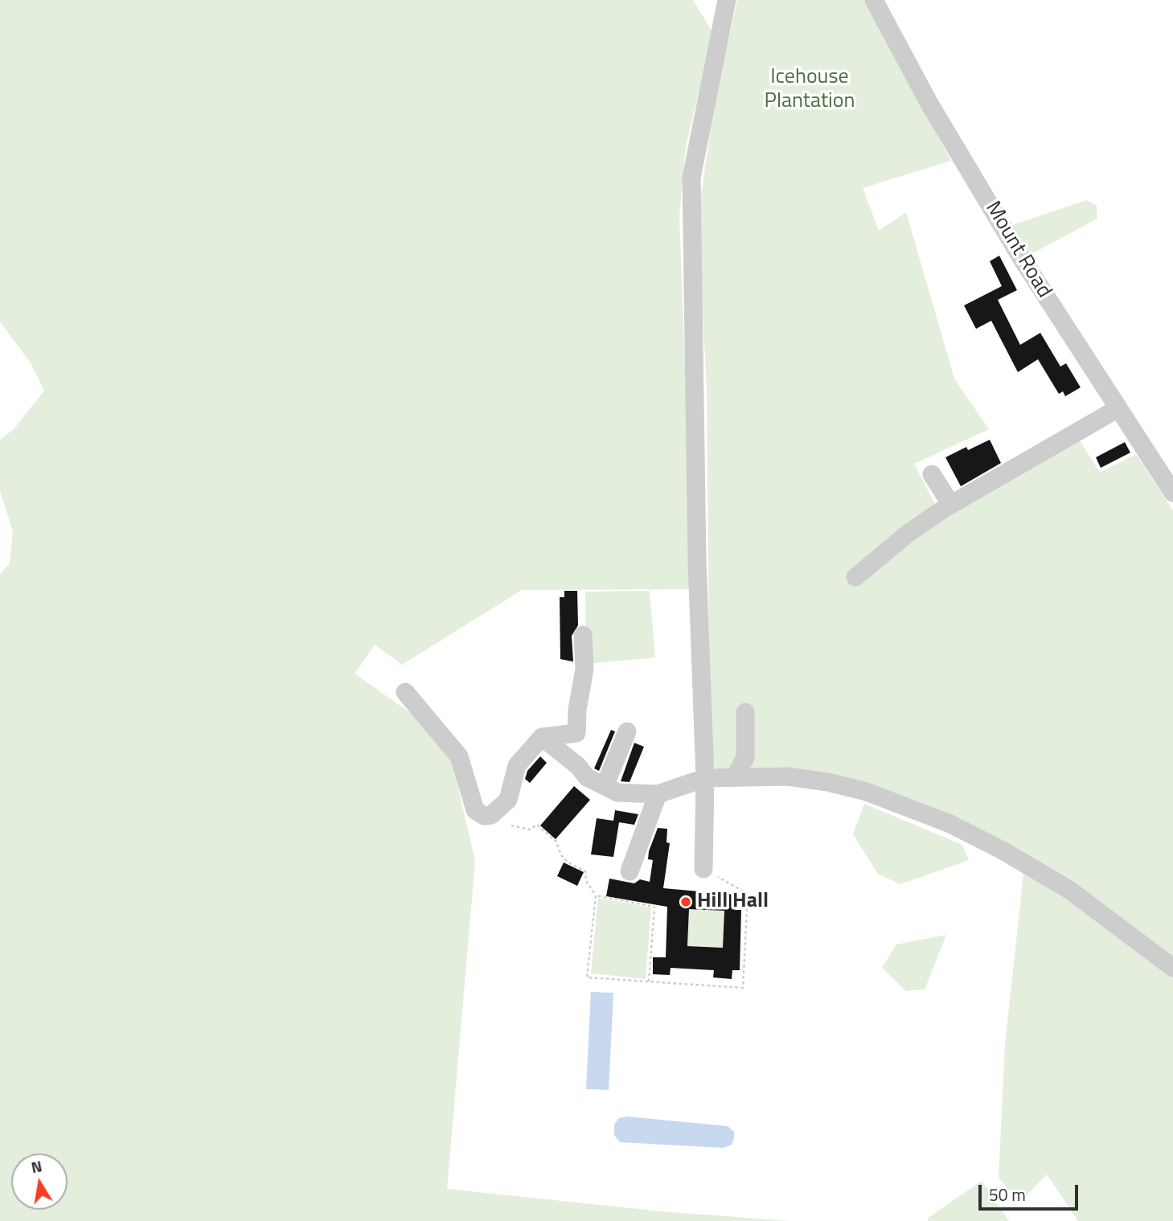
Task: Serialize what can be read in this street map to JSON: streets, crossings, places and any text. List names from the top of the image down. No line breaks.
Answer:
{"streets":{"street":["Mount Road"]},"parks":["Icehouse Plantation"],"places":["Hill Hall"],"scale_bar":"50 m","north":"top"}
